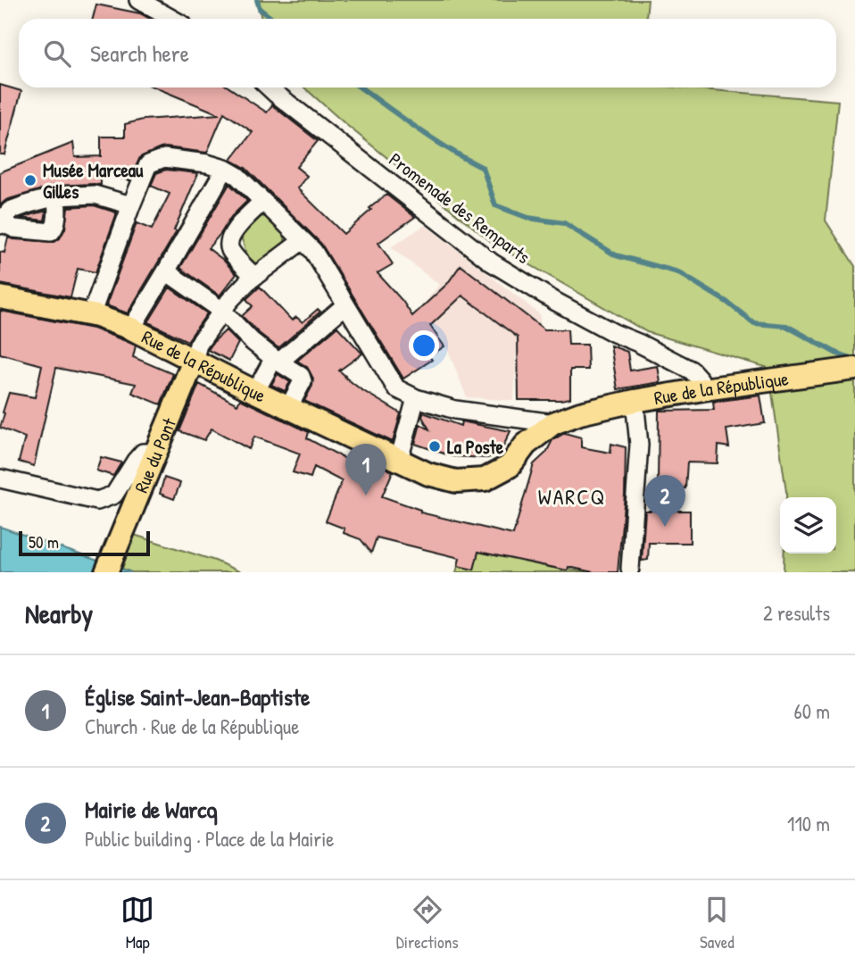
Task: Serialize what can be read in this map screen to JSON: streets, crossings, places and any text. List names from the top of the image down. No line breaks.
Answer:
{"streets":{"main road":["Rue de la République","Rue du Pont"],"street":["Promenade des Remparts"]},"crossings":[["Promenade des Remparts","Rue de la République"],["Rue de la République","Rue du Pont"]],"districts":["WARCQ"],"places":["Musée Marceau Gilles","La Poste"],"scale_bar":"50 m","page":{"search":"Search here","pins":["1","2"],"scale":"50 m","heading":["Nearby","2 results"],"list":[{"mark":"1","name":"Église Saint-Jean-Baptiste","note":"Church · Rue de la République","value":"60 m"},{"mark":"2","name":"Mairie de Warcq","note":"Public building · Place de la Mairie","value":"110 m"}],"nav":["Map","Directions","Saved"]}}
